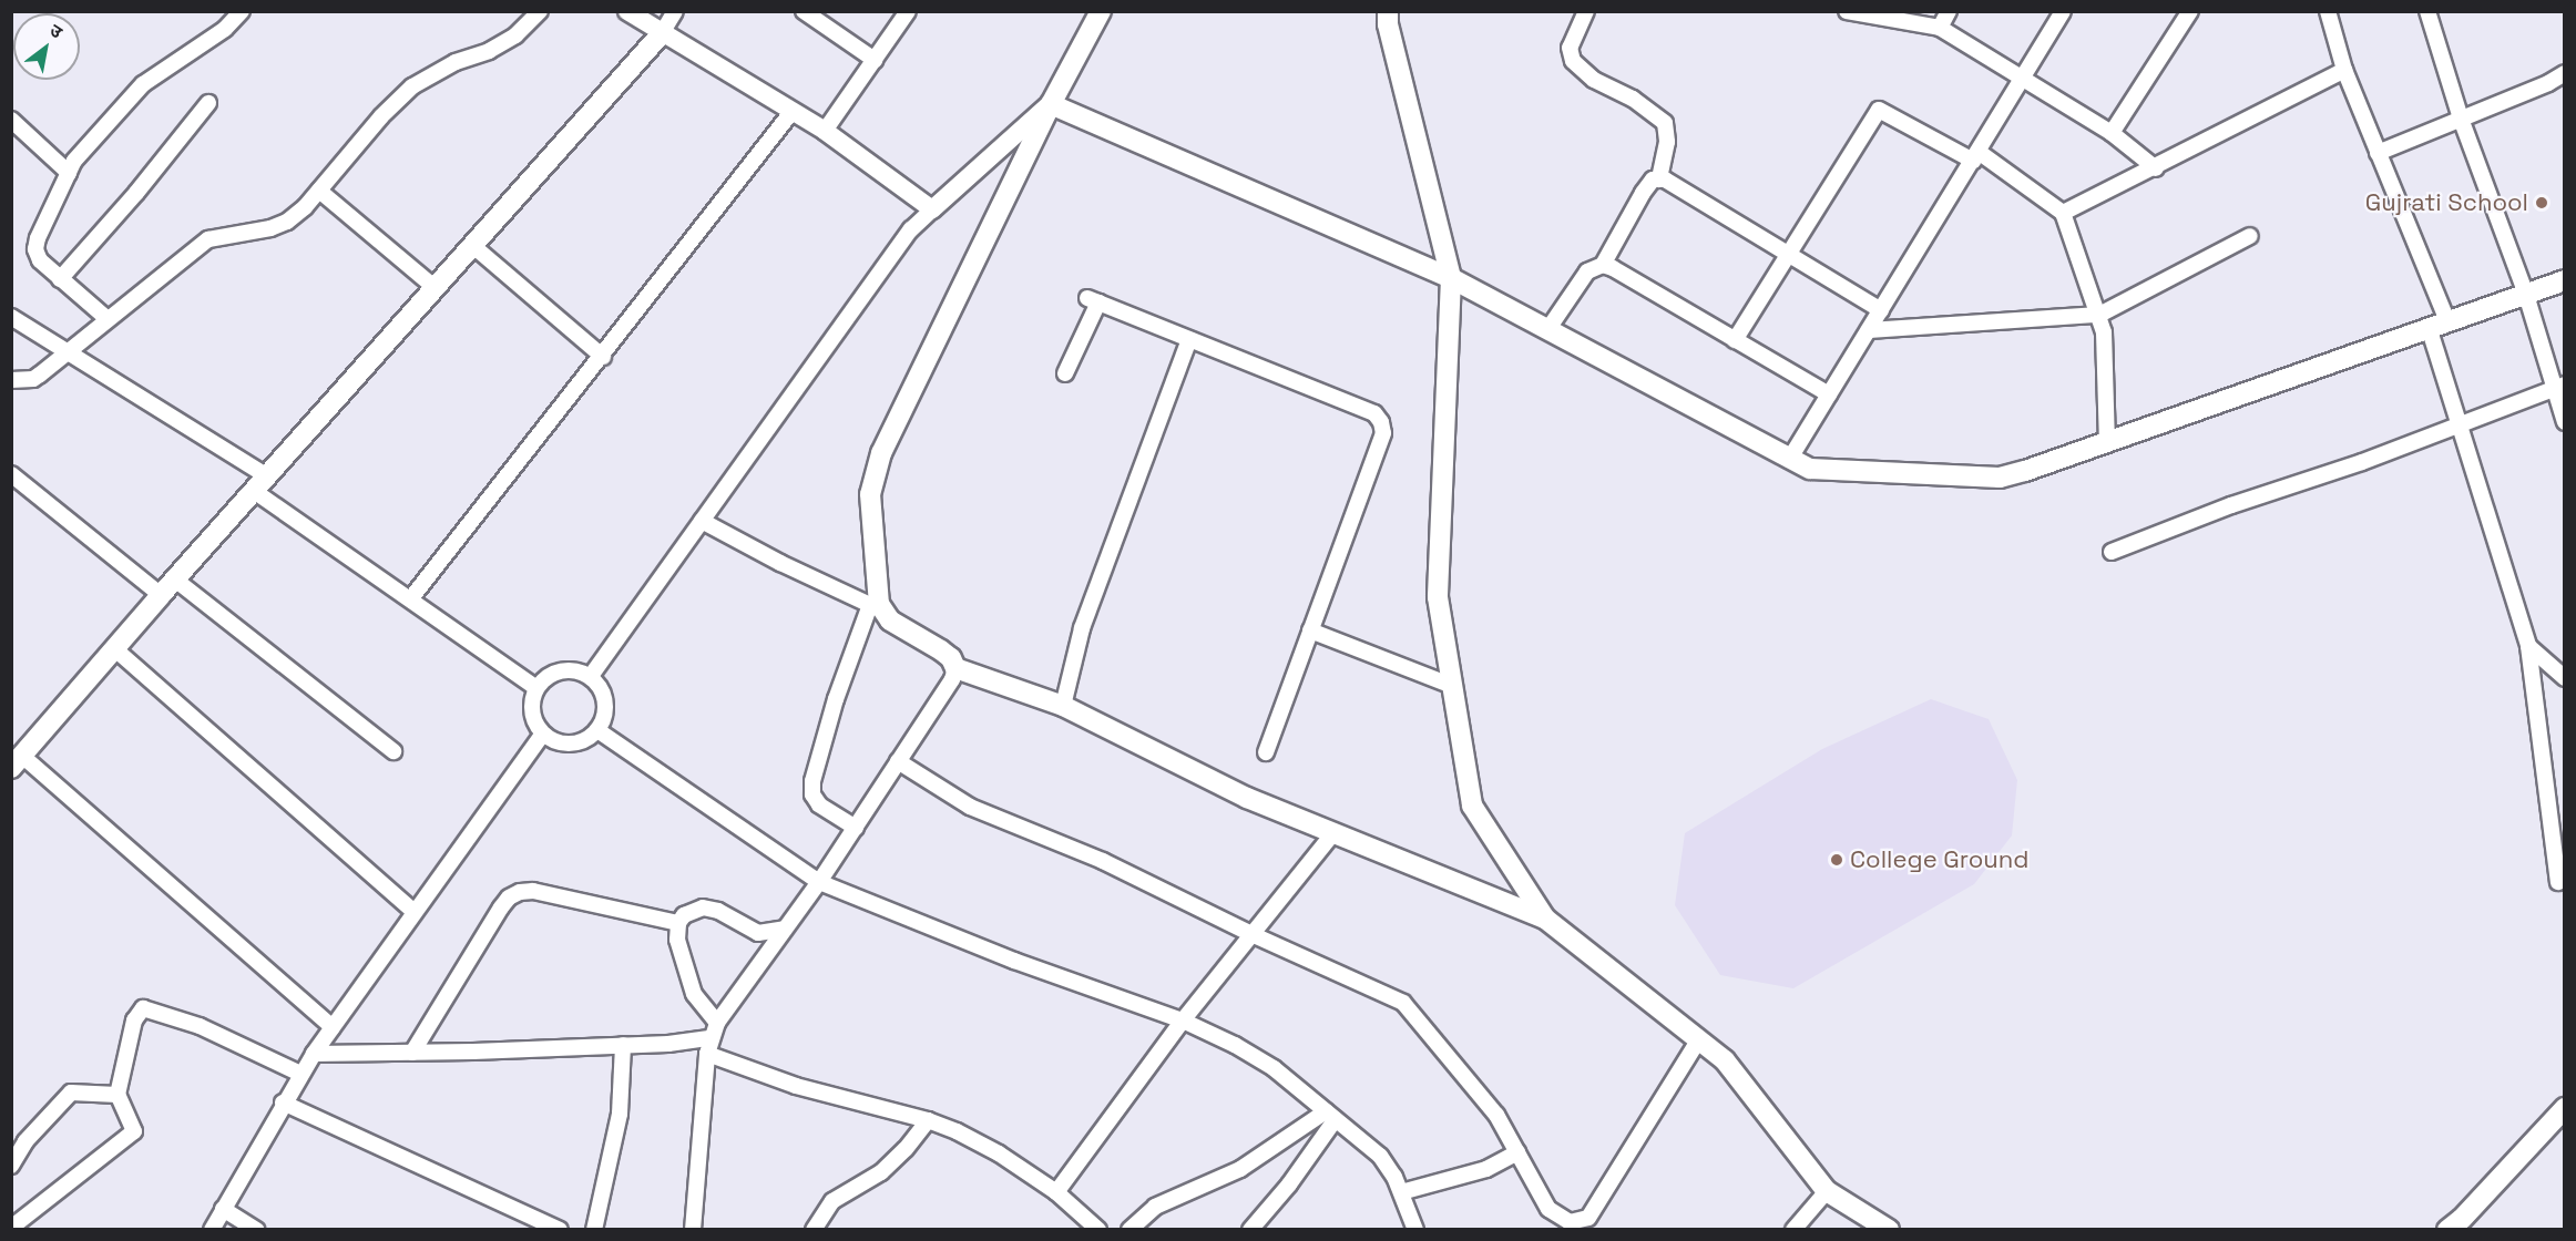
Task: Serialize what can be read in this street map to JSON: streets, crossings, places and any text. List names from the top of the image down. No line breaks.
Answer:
{"places":["Gujrati School","College Ground"],"north":"top right"}
